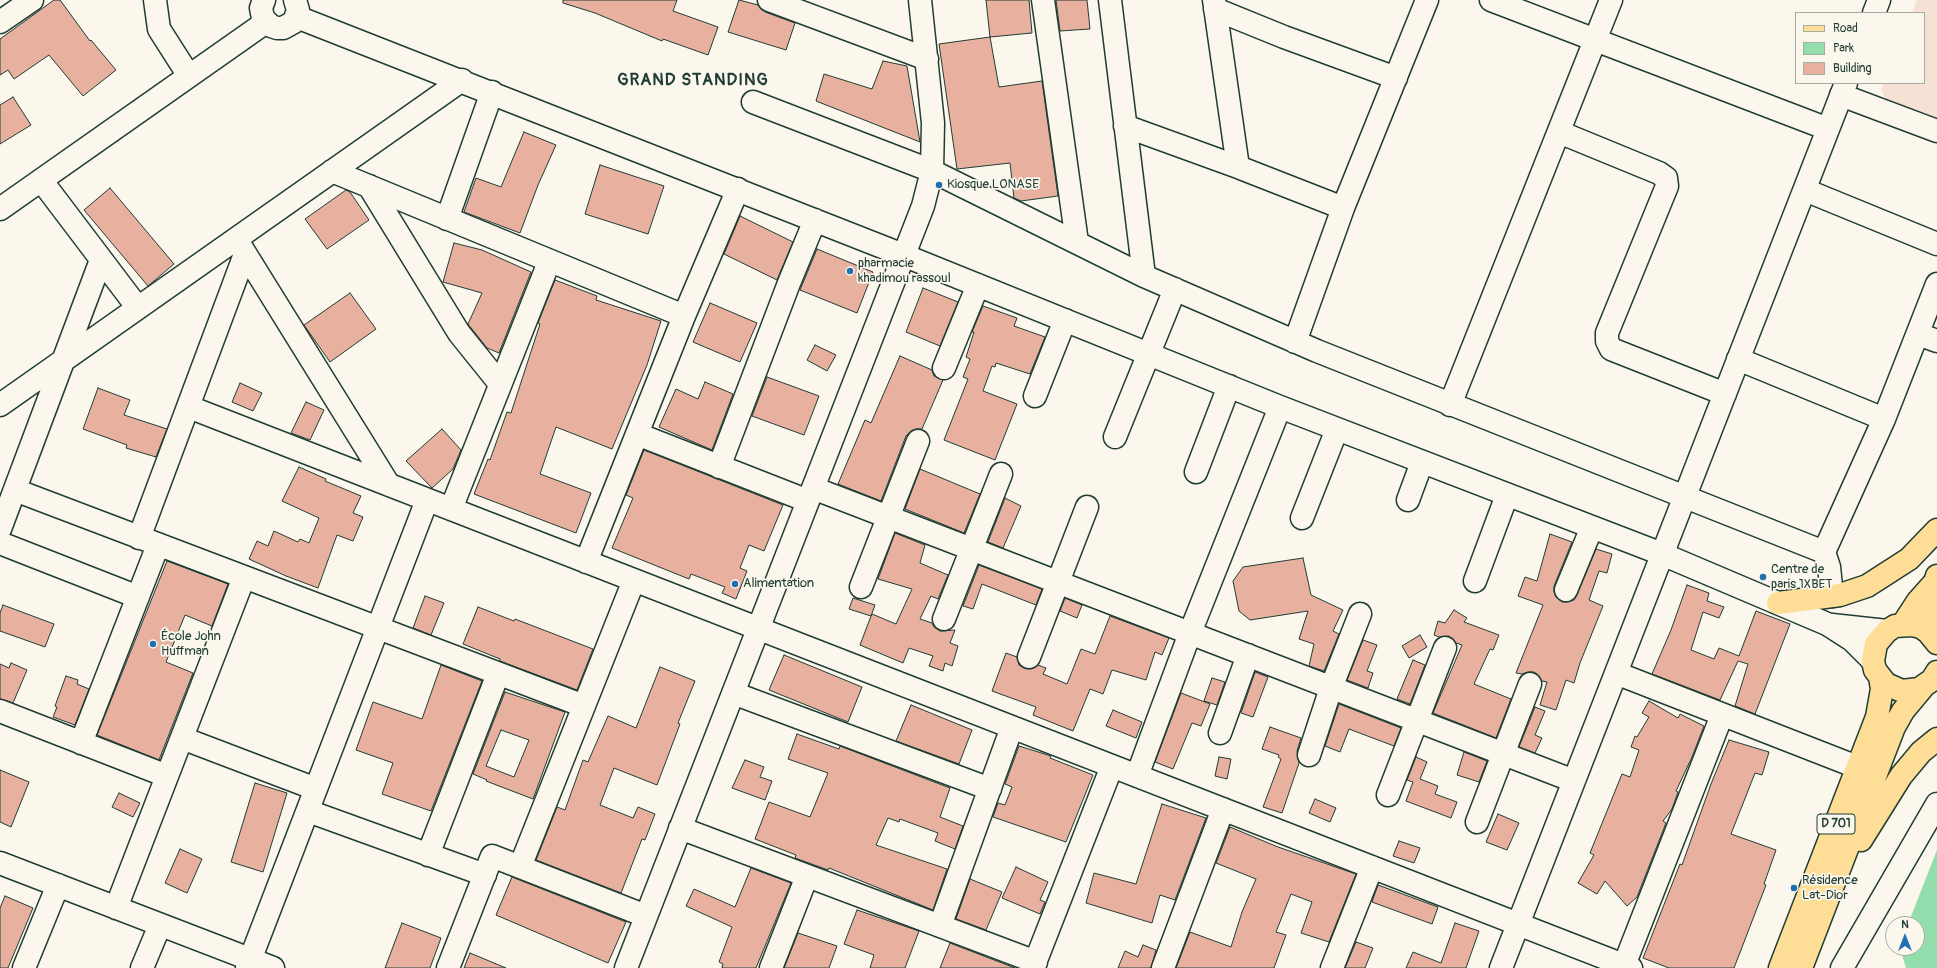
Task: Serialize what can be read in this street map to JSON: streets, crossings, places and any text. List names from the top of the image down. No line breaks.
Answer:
{"streets":{"main road":["D 701"]},"districts":["GRAND STANDING"],"places":["Kiosque LONASE","pharmacie khadimou rassoul","Centre de paris 1XBET","Alimentation","École John Huffman","Résidence Lat-Dior"],"legend":["Road","Park","Building"],"north":"top"}
